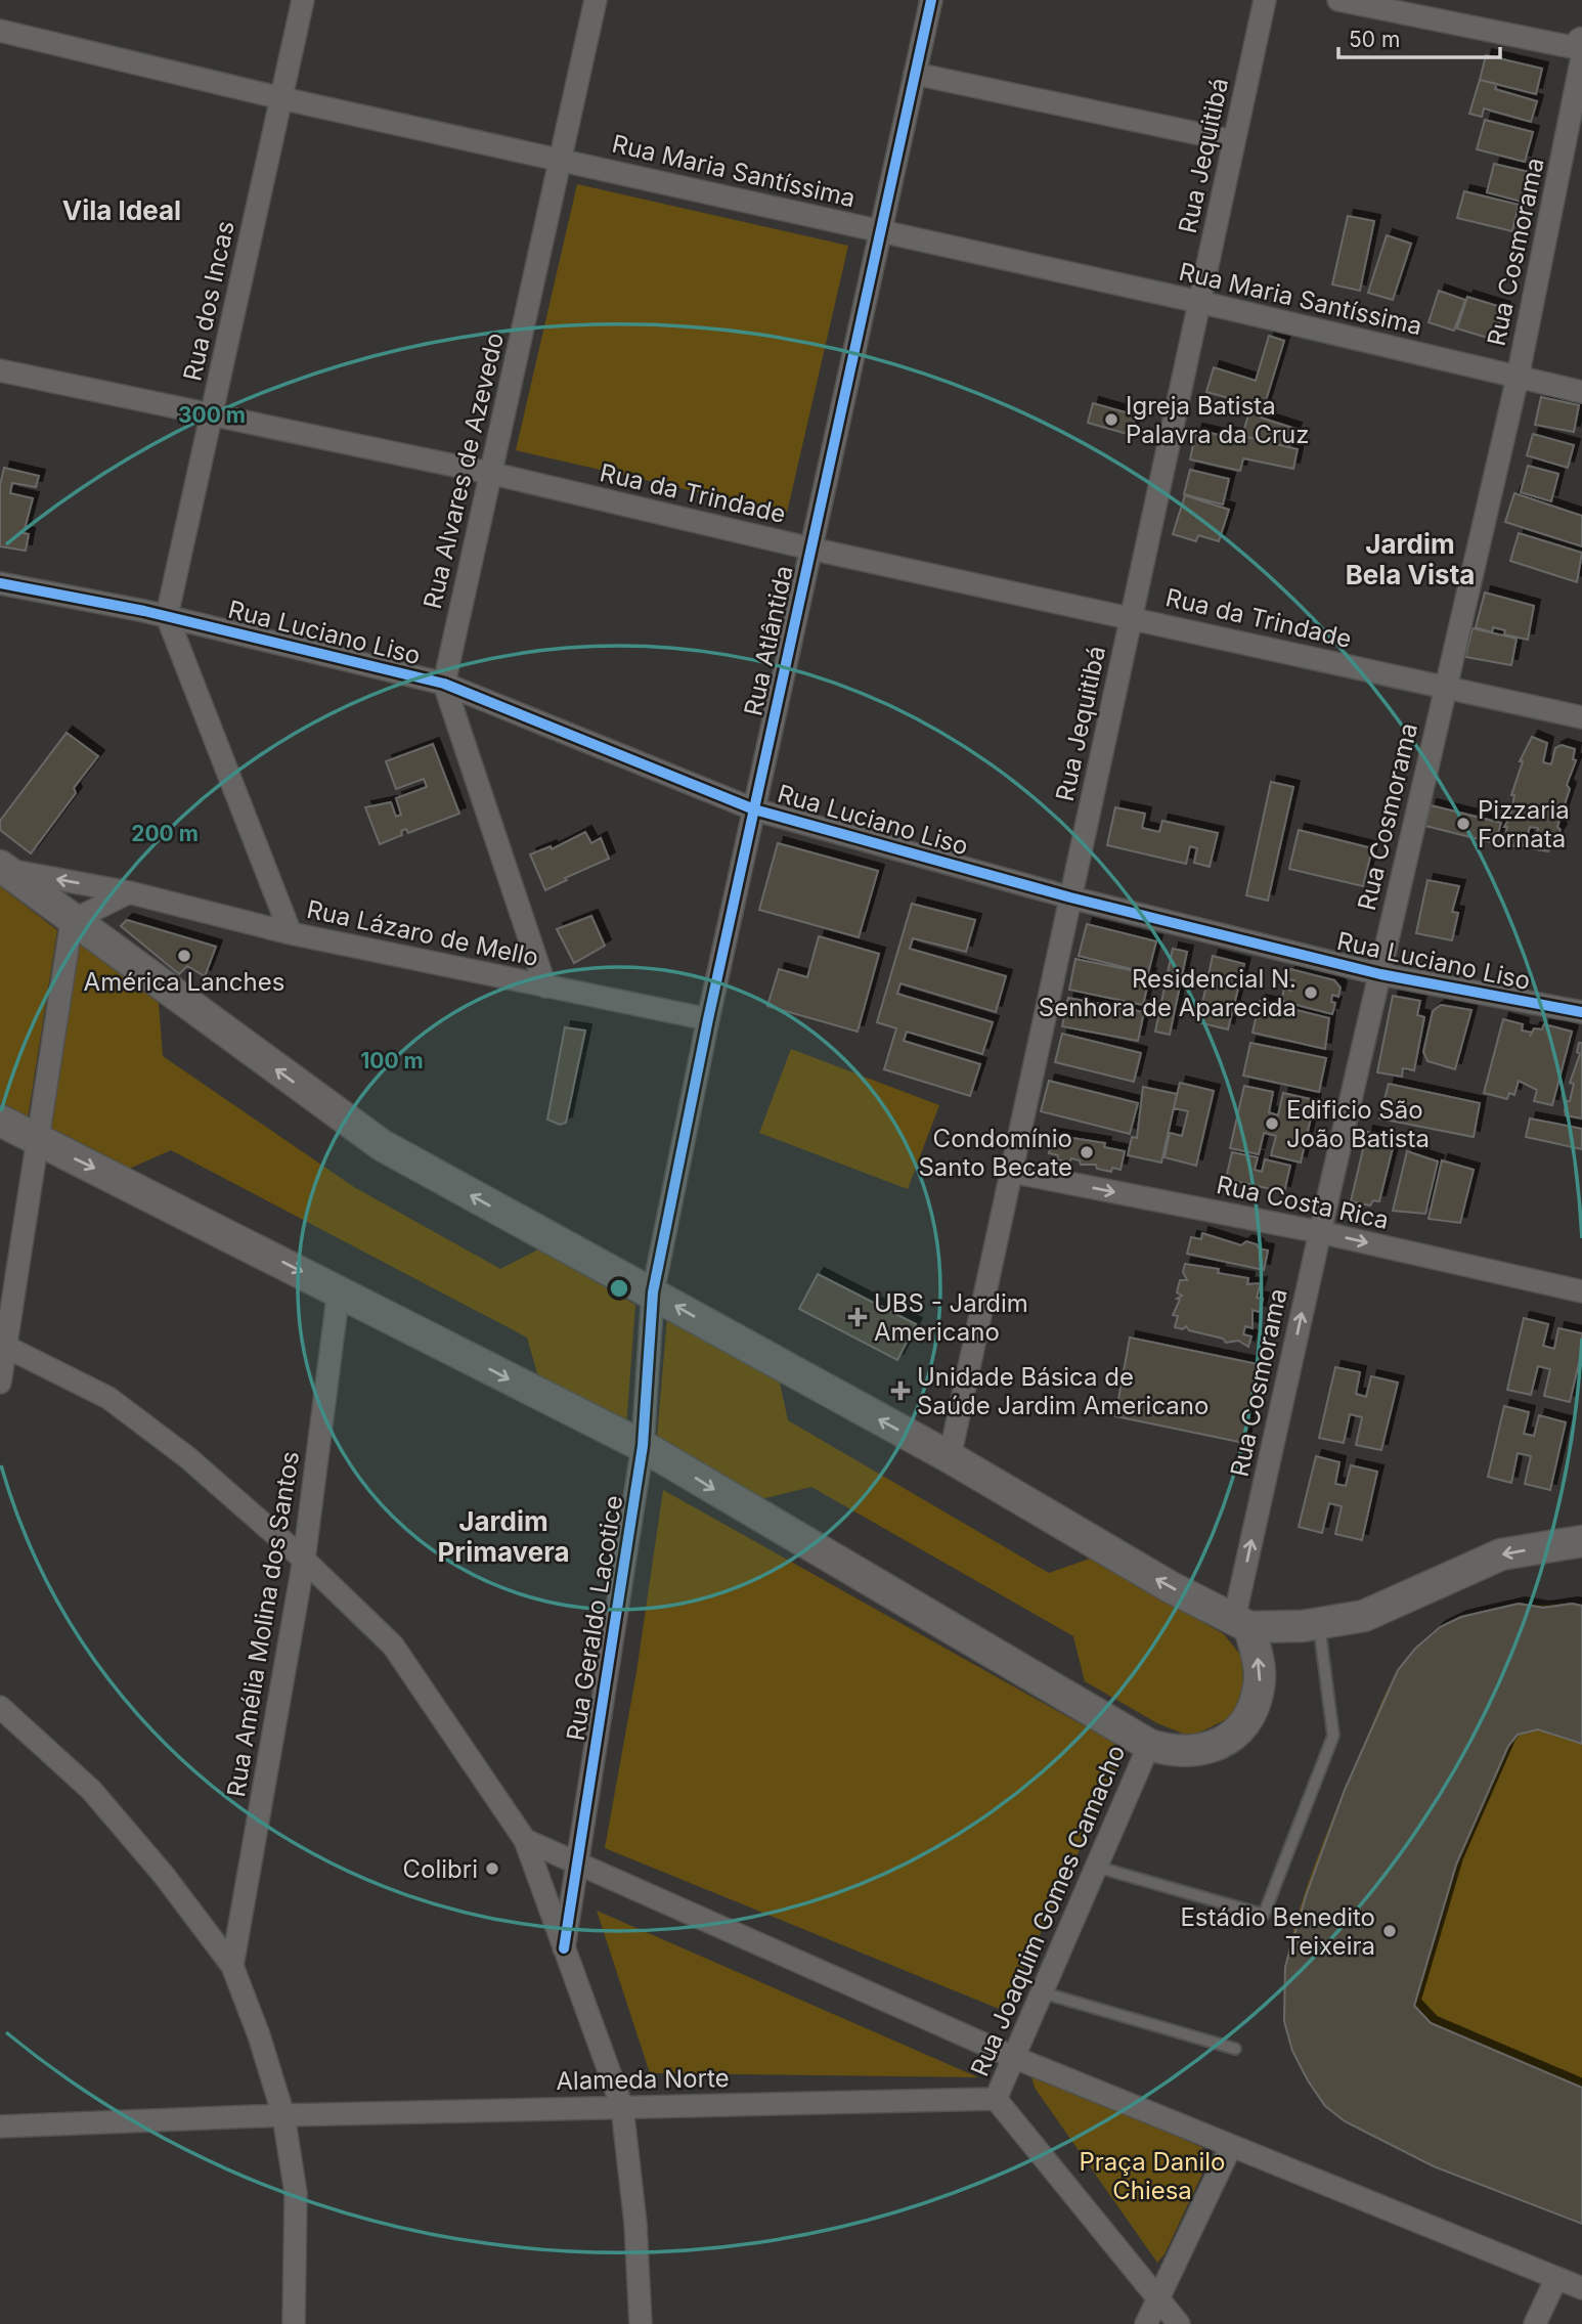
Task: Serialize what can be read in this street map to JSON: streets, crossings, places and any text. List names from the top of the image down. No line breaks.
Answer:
{"streets":{"street":["Rua Jequitibá","Rua Maria Santíssima","Rua Cosmorama","Rua dos Incas","Rua Alvares de Azevedo","Rua da Trindade","Rua Luciano Liso","Rua Atlântida","Rua Lázaro de Mello","Rua Costa Rica","Rua Geraldo Lacotice","Rua Amélia Molina dos Santos","Rua Joaquim Gomes Camacho","Alameda Norte"]},"crossings":[["Rua Jequitibá","Rua Maria Santíssima"],["Rua Jequitibá","Rua da Trindade"],["Rua Jequitibá","Rua Luciano Liso"],["Rua Jequitibá","Rua Costa Rica"],["Rua Maria Santíssima","Rua Cosmorama"],["Rua Maria Santíssima","Rua dos Incas"],["Rua Maria Santíssima","Rua Alvares de Azevedo"],["Rua Maria Santíssima","Rua Atlântida"],["Rua Cosmorama","Rua da Trindade"],["Rua Cosmorama","Rua Luciano Liso"],["Rua Cosmorama","Rua Costa Rica"],["Rua dos Incas","Rua da Trindade"],["Rua dos Incas","Rua Luciano Liso"],["Rua Alvares de Azevedo","Rua da Trindade"],["Rua Alvares de Azevedo","Rua Luciano Liso"],["Rua da Trindade","Rua Atlântida"],["Rua Luciano Liso","Rua Atlântida"],["Rua Atlântida","Rua Lázaro de Mello"],["Rua Atlântida","Rua Geraldo Lacotice"],["Rua Joaquim Gomes Camacho","Alameda Norte"]],"one_way":["Rua Costa Rica"],"districts":["Vila Ideal","Jardim Bela Vista","Jardim Primavera"],"parks":["Praça Danilo Chiesa"],"places":{"other":["Igreja Batista Palavra da Cruz","Pizzaria Fornata","América Lanches","Residencial N. Senhora de Aparecida","Edificio São João Batista","Condomínio Santo Becate","Colibri","Estádio Benedito Teixeira"],"health":["UBS - Jardim Americano","Unidade Básica de Saúde Jardim Americano"]},"scale_bar":"50 m","rings":["300 m","200 m","100 m"]}
